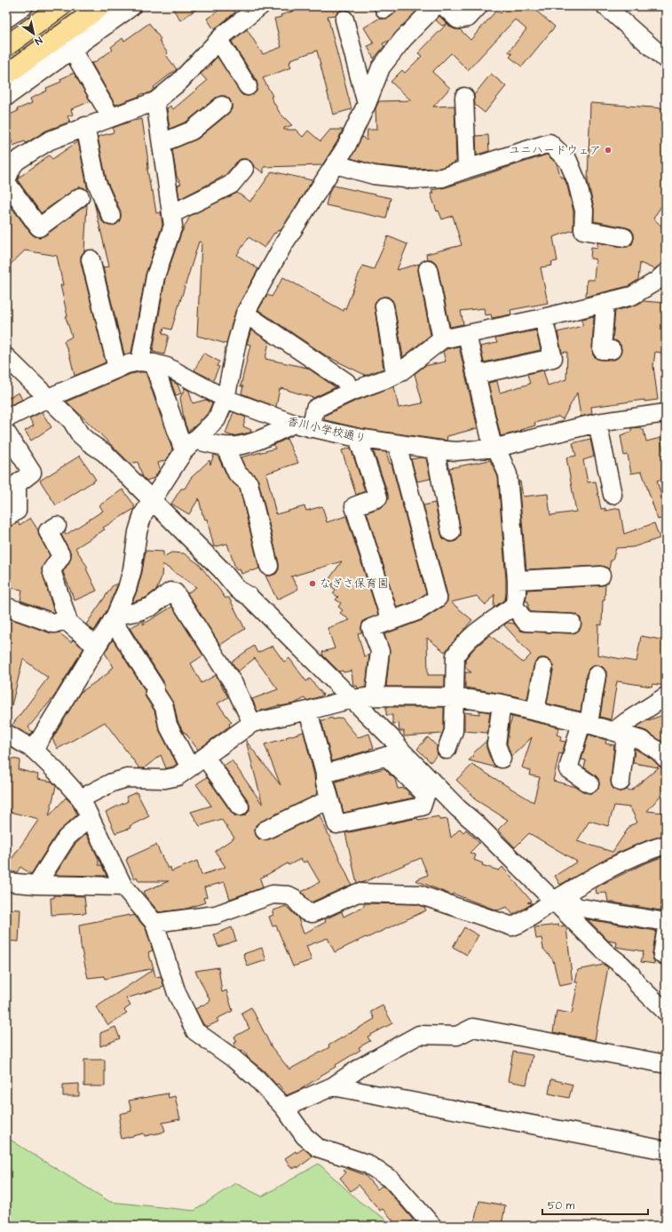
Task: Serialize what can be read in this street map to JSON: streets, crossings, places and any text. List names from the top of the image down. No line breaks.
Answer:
{"streets":{"street":["香川小学校通り"]},"places":["ユニハードウェア","なぎさ保育園"],"scale_bar":"50 m","north":"bottom right"}
